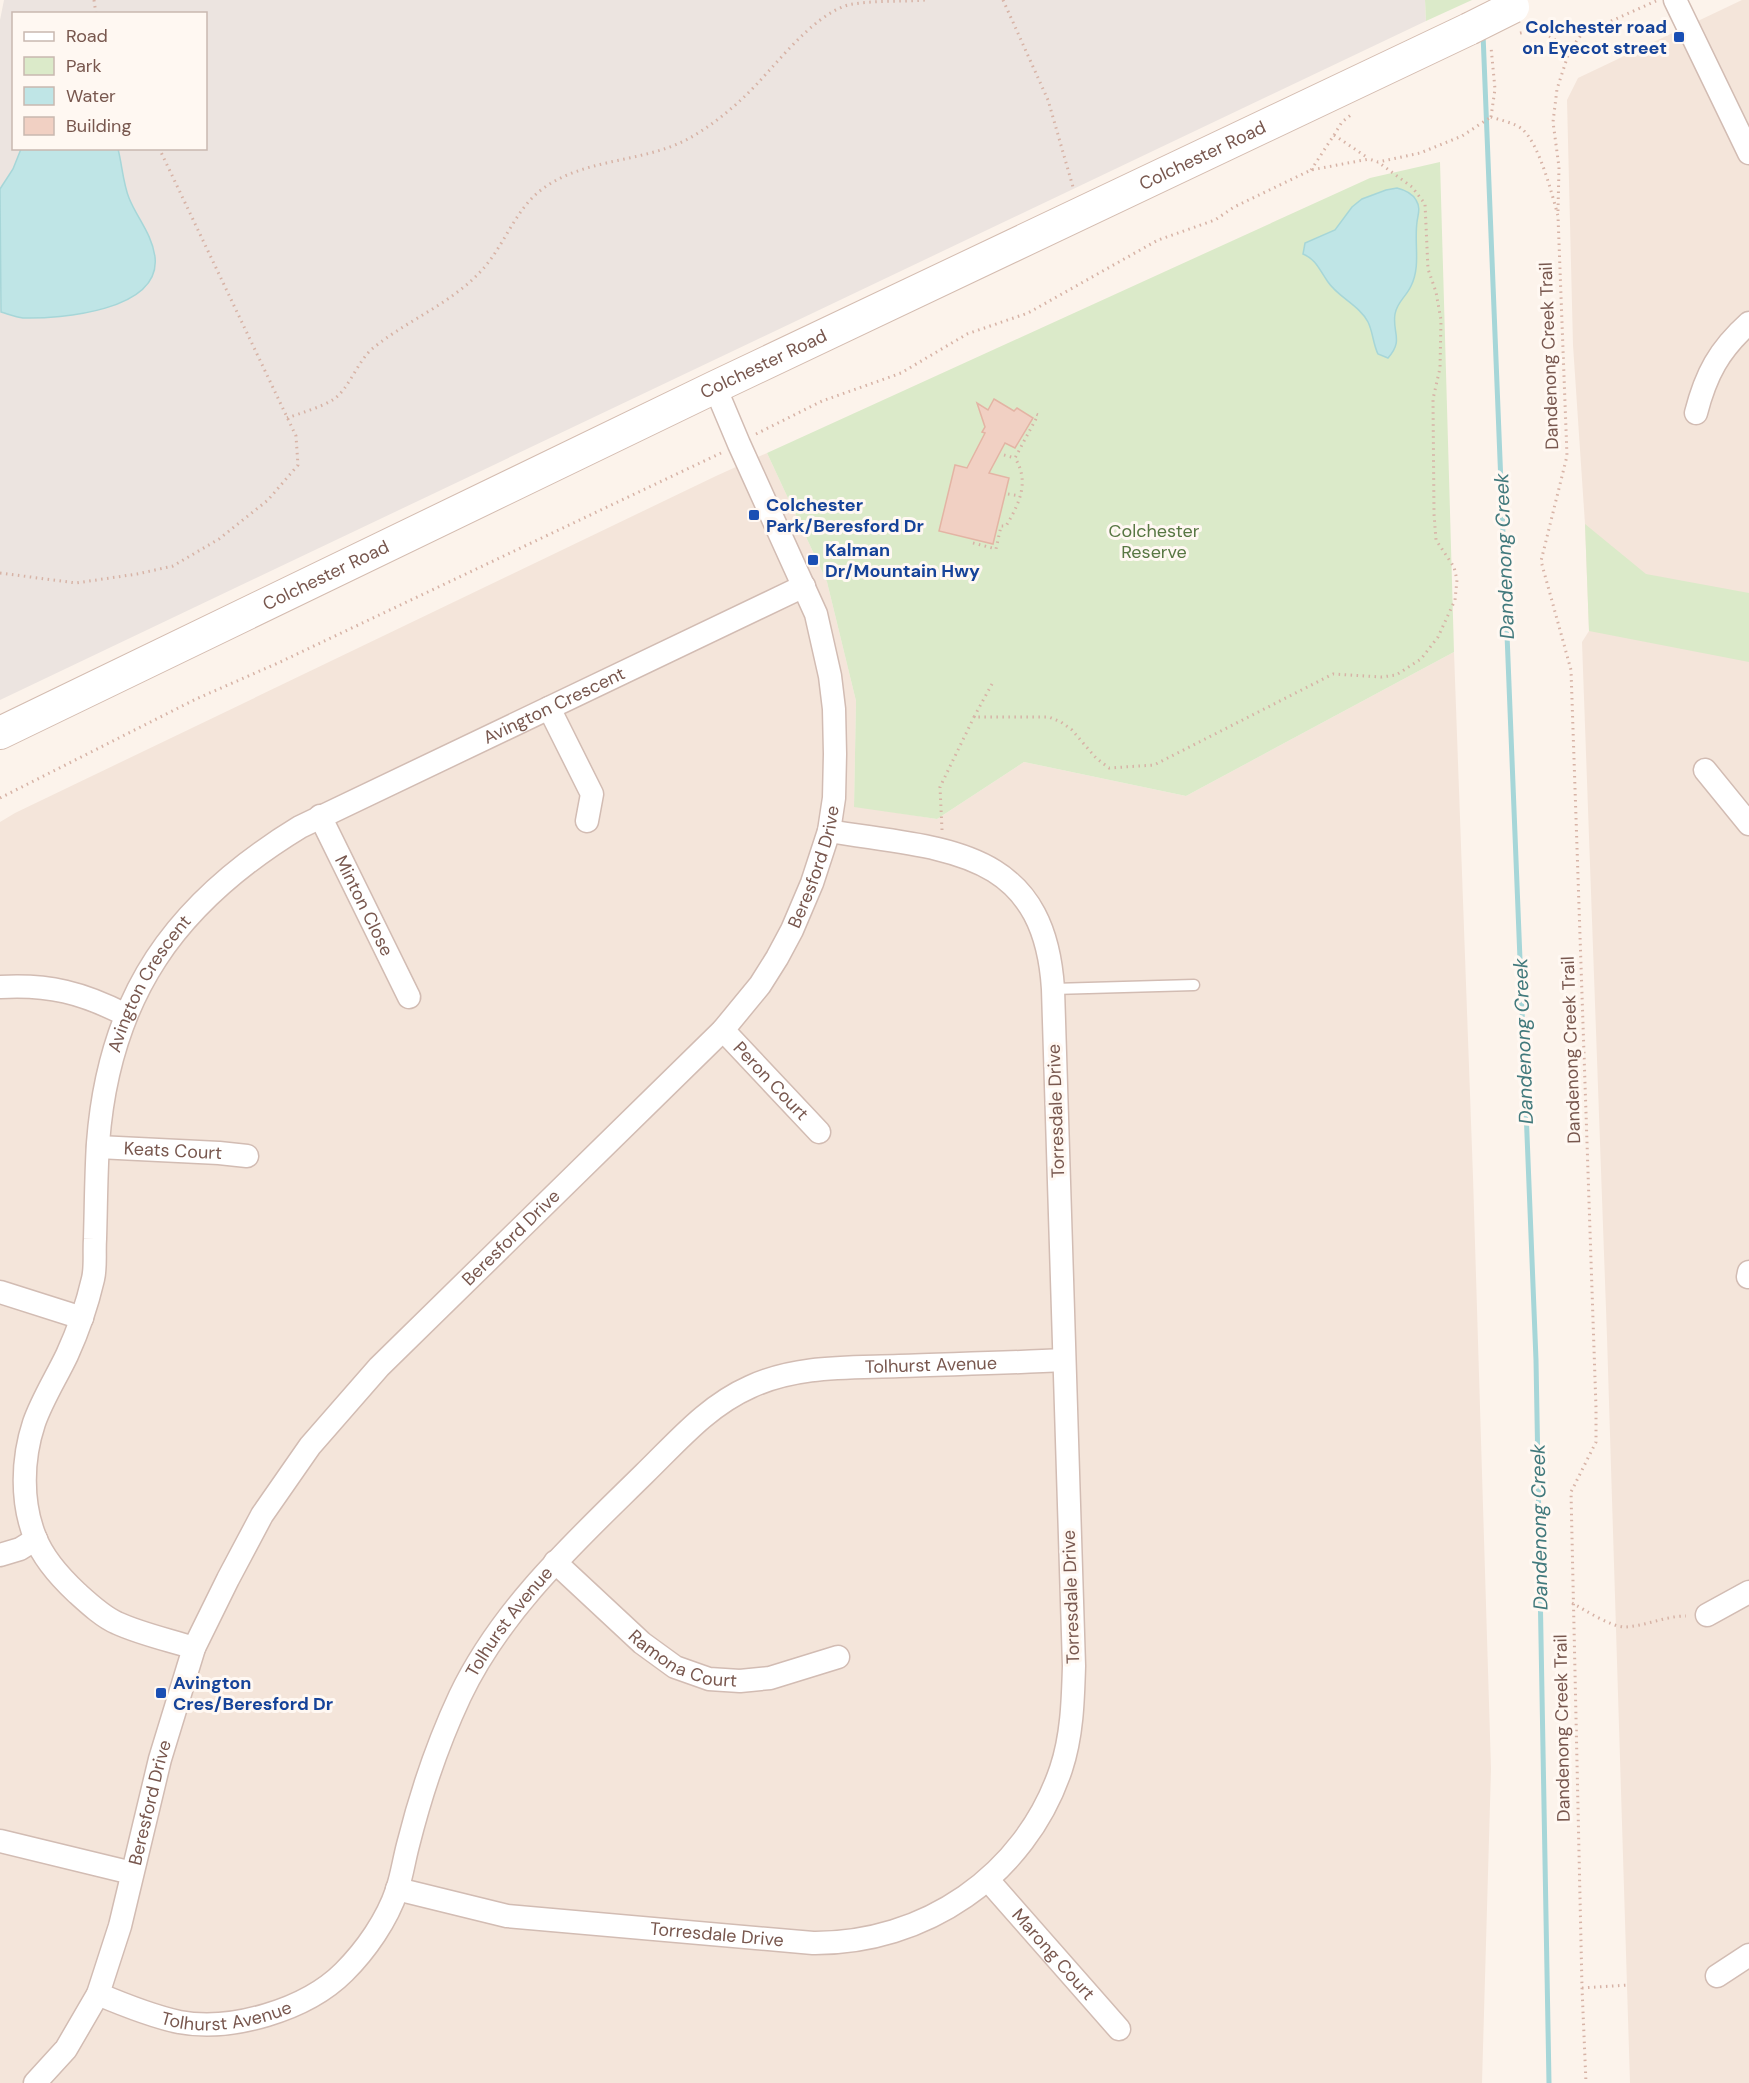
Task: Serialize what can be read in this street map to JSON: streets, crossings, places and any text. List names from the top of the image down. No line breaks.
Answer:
{"streets":{"main road":["Colchester Road"],"street":["Avington Crescent","Beresford Drive","Minton Close","Peron Court","Torresdale Drive","Keats Court","Tolhurst Avenue","Ramona Court","Marong Court"],"path":["Dandenong Creek Trail"]},"crossings":[["Colchester Road","Beresford Drive"],["Avington Crescent","Beresford Drive"],["Avington Crescent","Minton Close"],["Avington Crescent","Keats Court"],["Beresford Drive","Peron Court"],["Beresford Drive","Torresdale Drive"],["Beresford Drive","Tolhurst Avenue"],["Torresdale Drive","Tolhurst Avenue"],["Torresdale Drive","Marong Court"],["Tolhurst Avenue","Ramona Court"]],"water":["Dandenong Creek"],"parks":["Colchester Reserve"],"places":{"transit":["Colchester road on Eyecot street","Colchester Park/Beresford Dr","Kalman Dr/Mountain Hwy","Avington Cres/Beresford Dr"]},"legend":["Road","Park","Water","Building"]}
